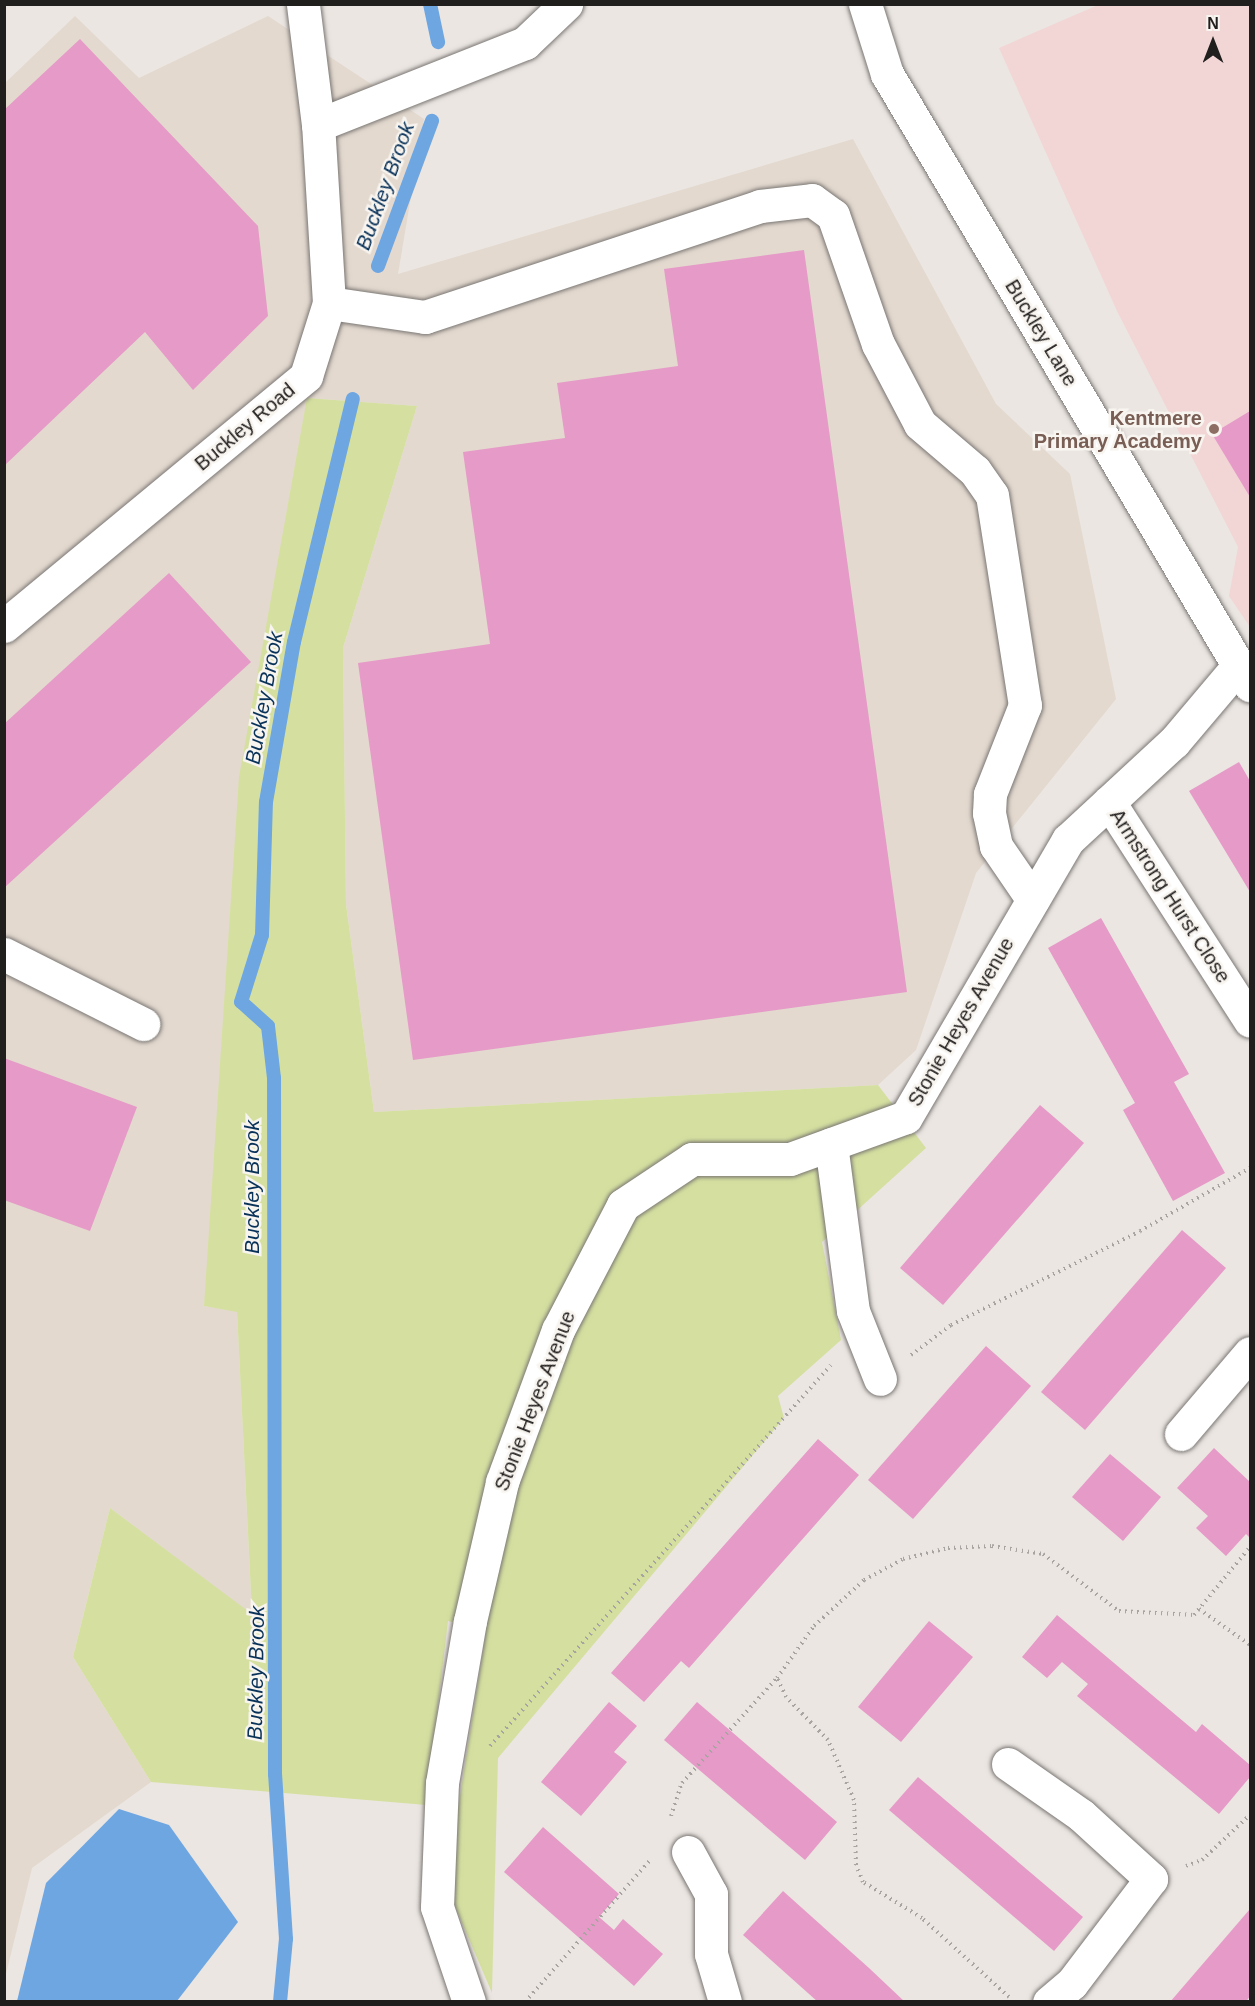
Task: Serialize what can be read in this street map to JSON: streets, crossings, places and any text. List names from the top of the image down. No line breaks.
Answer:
{"streets":{"street":["Buckley Lane","Buckley Road","Armstrong Hurst Close","Stonie Heyes Avenue"]},"crossings":[["Buckley Lane","Stonie Heyes Avenue"],["Armstrong Hurst Close","Stonie Heyes Avenue"]],"water":["Buckley Brook"],"places":["Kentmere Primary Academy"],"north":"top"}
